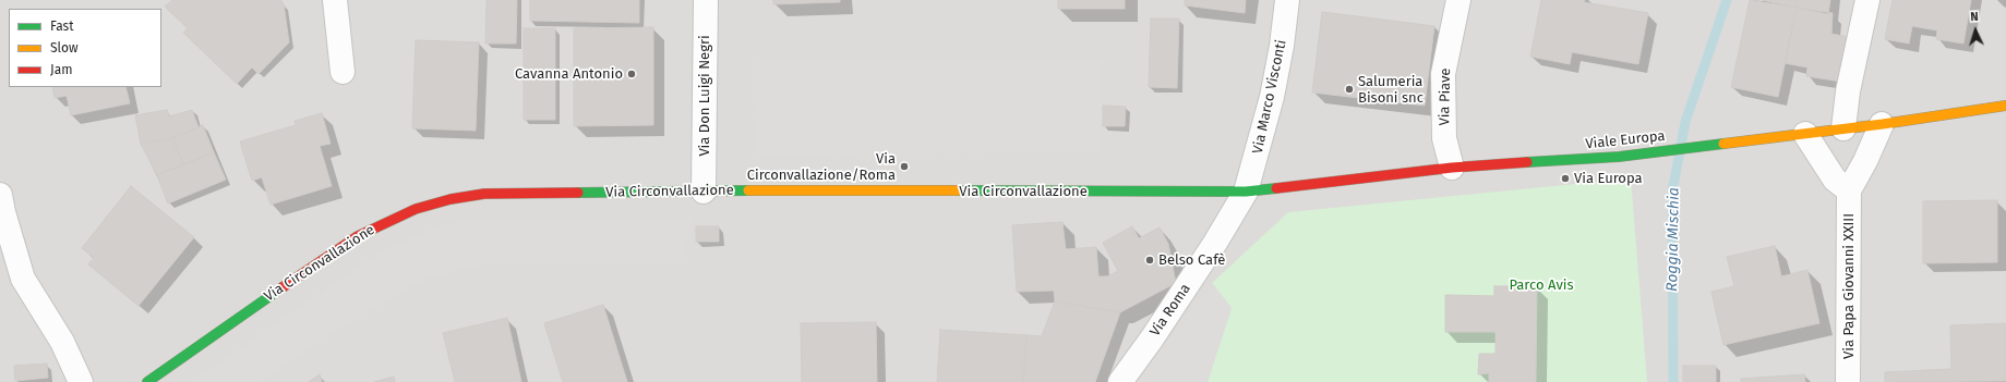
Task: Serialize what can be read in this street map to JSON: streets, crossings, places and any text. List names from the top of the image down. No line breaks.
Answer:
{"streets":{"street":["Via Don Luigi Negri","Via Marco Visconti","Via Piave","Viale Europa","Via Circonvallazione","Via Papa Giovanni XXIII","Via Roma"]},"crossings":[["Via Don Luigi Negri","Via Circonvallazione"],["Via Marco Visconti","Viale Europa"],["Via Marco Visconti","Via Circonvallazione"],["Via Marco Visconti","Via Roma"],["Via Piave","Viale Europa"],["Viale Europa","Via Circonvallazione"],["Viale Europa","Via Roma"],["Via Circonvallazione","Via Roma"]],"water":["Roggia Mischia"],"parks":["Parco Avis"],"places":["Cavanna Antonio","Salumeria Bisoni snc","Via Circonvallazione/Roma","Via Europa","Belso Cafè"],"legend":["Fast","Slow","Jam"],"north":"top"}
